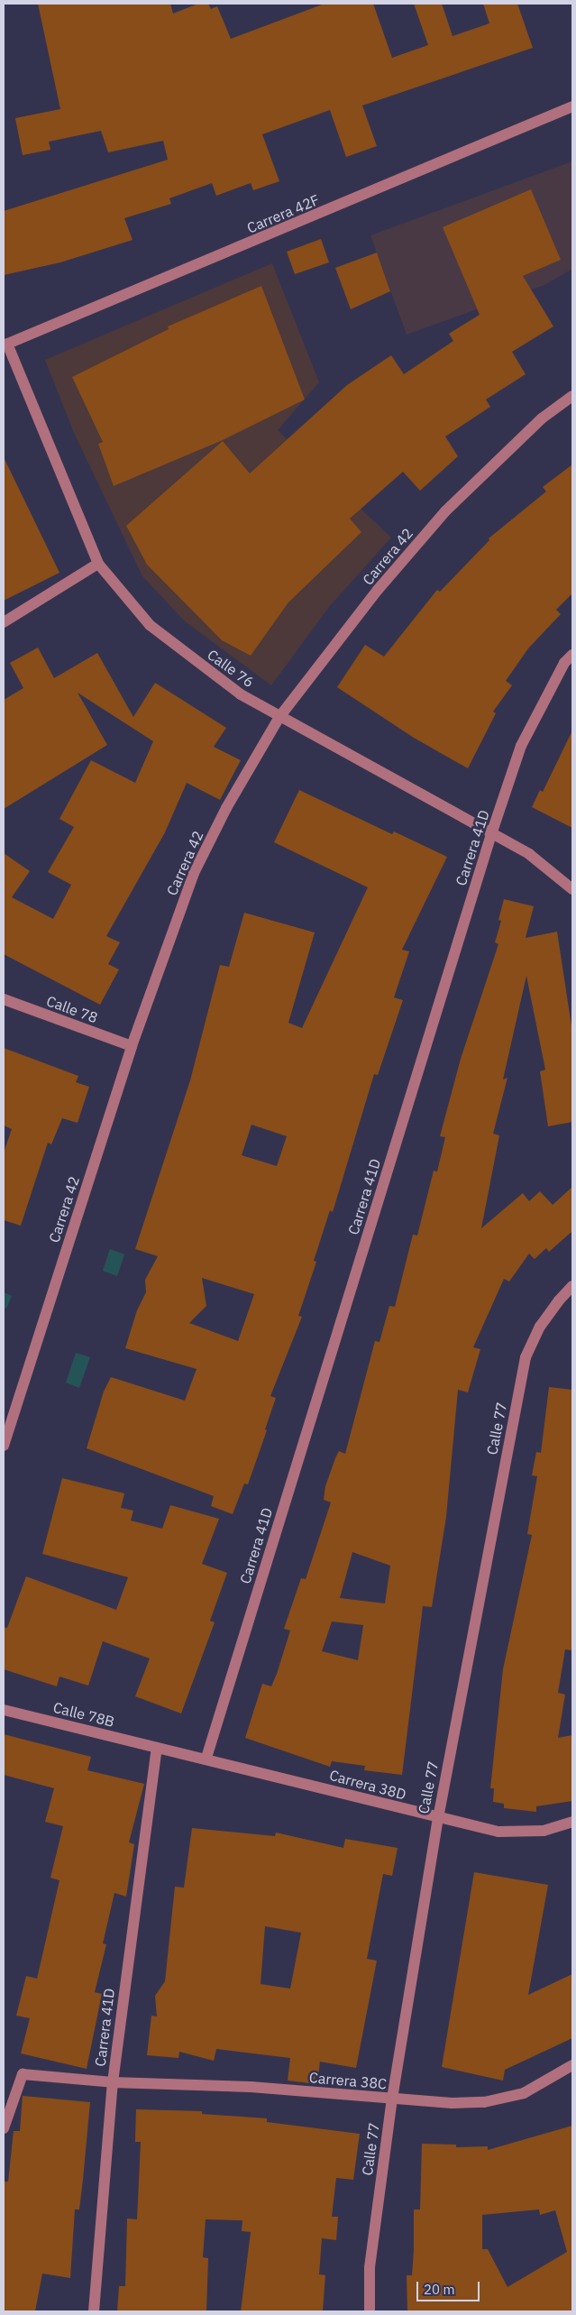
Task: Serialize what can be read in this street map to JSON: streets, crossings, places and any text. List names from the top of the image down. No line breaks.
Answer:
{"streets":{"street":["Carrera 42F","Carrera 42","Calle 76","Carrera 41D","Calle 78","Calle 77","Calle 78B","Carrera 38D","Carrera 38C"]},"crossings":[["Carrera 42F","Calle 76"],["Carrera 42","Calle 76"],["Carrera 42","Calle 78"],["Calle 76","Carrera 41D"],["Carrera 41D","Calle 78B"],["Carrera 41D","Carrera 38D"],["Carrera 41D","Carrera 38C"],["Calle 77","Carrera 38D"],["Calle 77","Carrera 38C"],["Calle 78B","Carrera 38D"]],"scale_bar":"20 m"}
